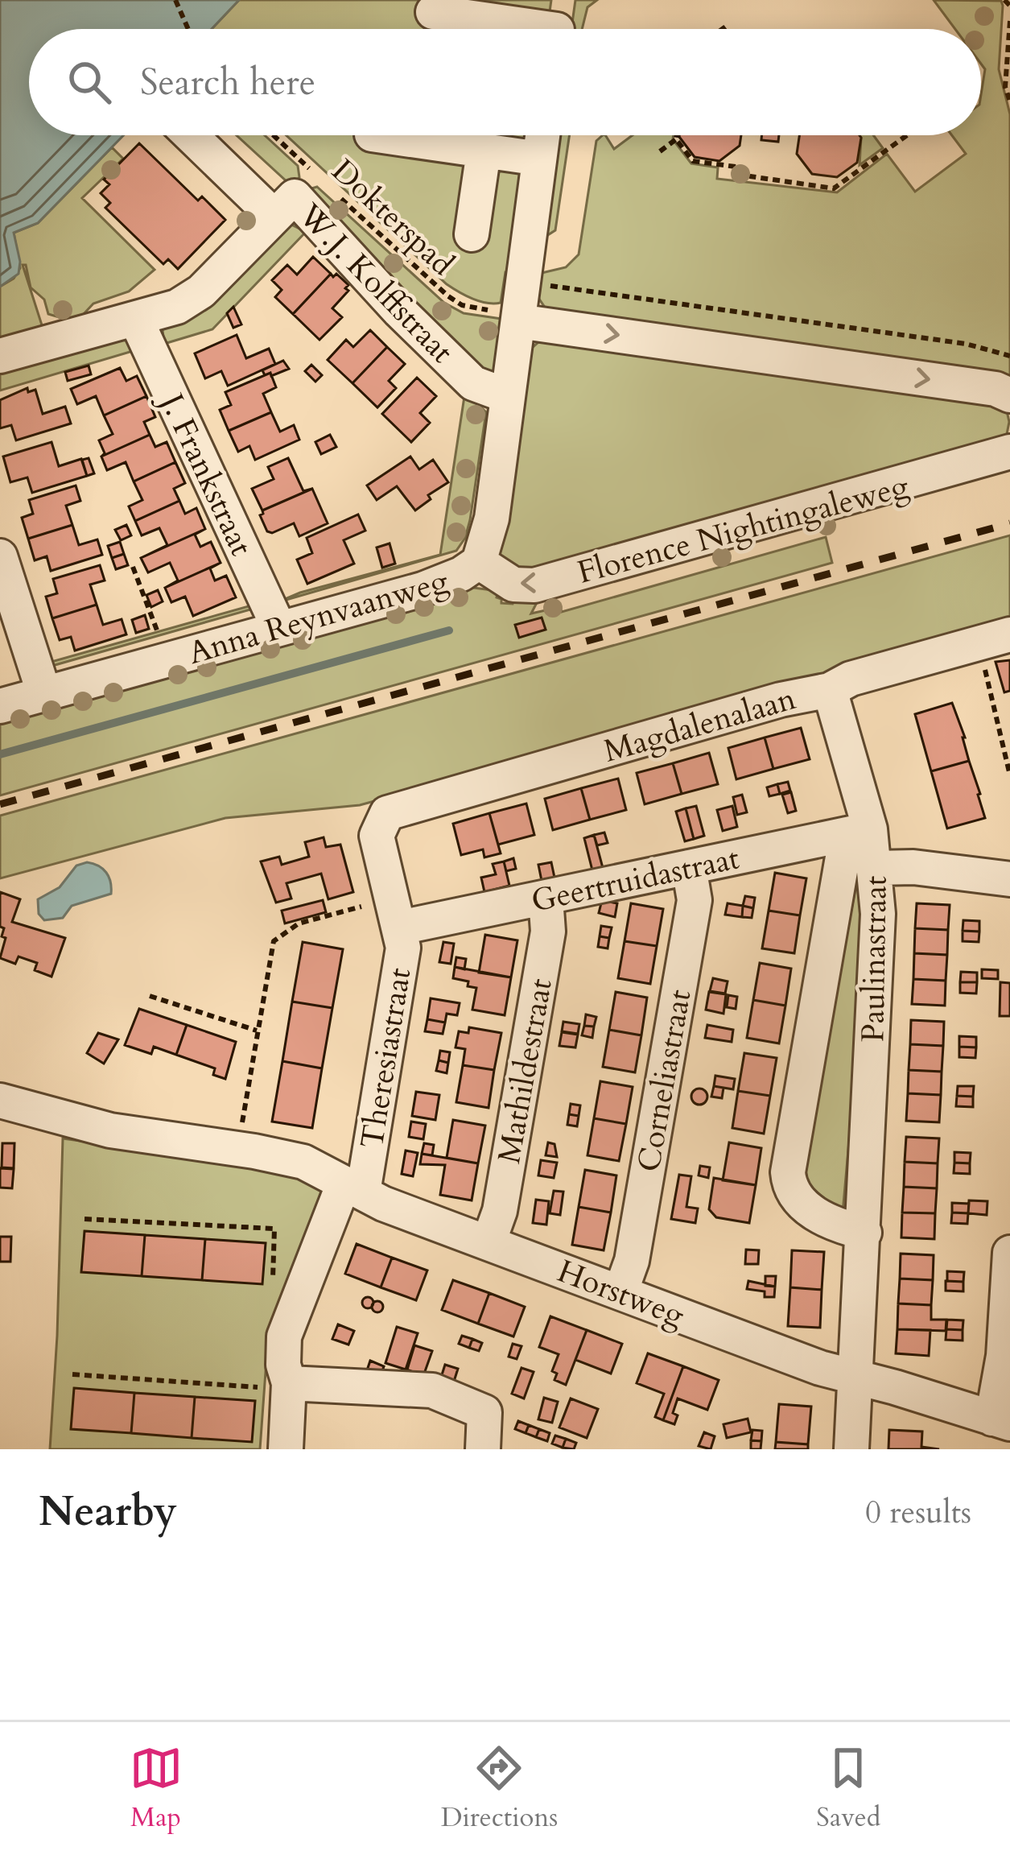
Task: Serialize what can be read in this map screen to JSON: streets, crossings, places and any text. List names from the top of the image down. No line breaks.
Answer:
{"streets":{"street":["W.J. Kolffstraat","J. Frankstraat","Florence Nightingaleweg","Anna Reynvaanweg","Magdalenalaan","Geertruidastraat","Paulinastraat","Theresiastraat","Mathildestraat","Corneliastraat","Horstweg"],"path":["Dokterspad"]},"crossings":[["Dokterspad","Anna Reynvaanweg"],["W.J. Kolffstraat","J. Frankstraat"],["W.J. Kolffstraat","Anna Reynvaanweg"],["J. Frankstraat","Anna Reynvaanweg"],["Florence Nightingaleweg","Anna Reynvaanweg"],["Magdalenalaan","Paulinastraat"],["Magdalenalaan","Theresiastraat"],["Geertruidastraat","Paulinastraat"],["Geertruidastraat","Theresiastraat"],["Geertruidastraat","Mathildestraat"],["Geertruidastraat","Corneliastraat"],["Paulinastraat","Horstweg"],["Theresiastraat","Horstweg"],["Mathildestraat","Horstweg"],["Corneliastraat","Horstweg"]],"page":{"search":"Search here","heading":["Nearby","0 results"],"nav":["Map","Directions","Saved"]}}
